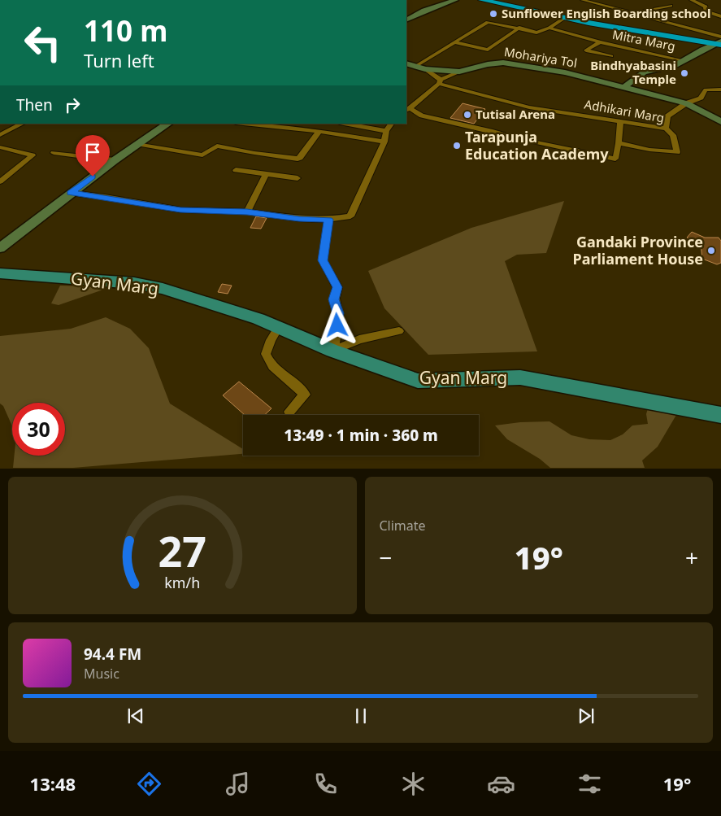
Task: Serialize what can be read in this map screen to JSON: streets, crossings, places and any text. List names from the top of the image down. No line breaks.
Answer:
{"streets":{"main road":["Mohariya Tol","Gyan Marg"],"street":["Mitra Marg","Adhikari Marg"]},"crossings":[["Mohariya Tol","Adhikari Marg"]],"places":["Sunflower English Boarding school","Bindhyabasini Temple","Tutisal Arena","Tarapunja Education Academy","Gandaki Province Parliament House"],"page":{"turn":["110 m","Turn left"],"then":"Then","limit":"30","trip":"13:49 · 1 min · 360 m","tile":"Climate","heat":["−","19°","+"],"song":["94.4 FM","Music"],"tabs":["13:48","19°"],"gauge":["27","km/h"]}}
